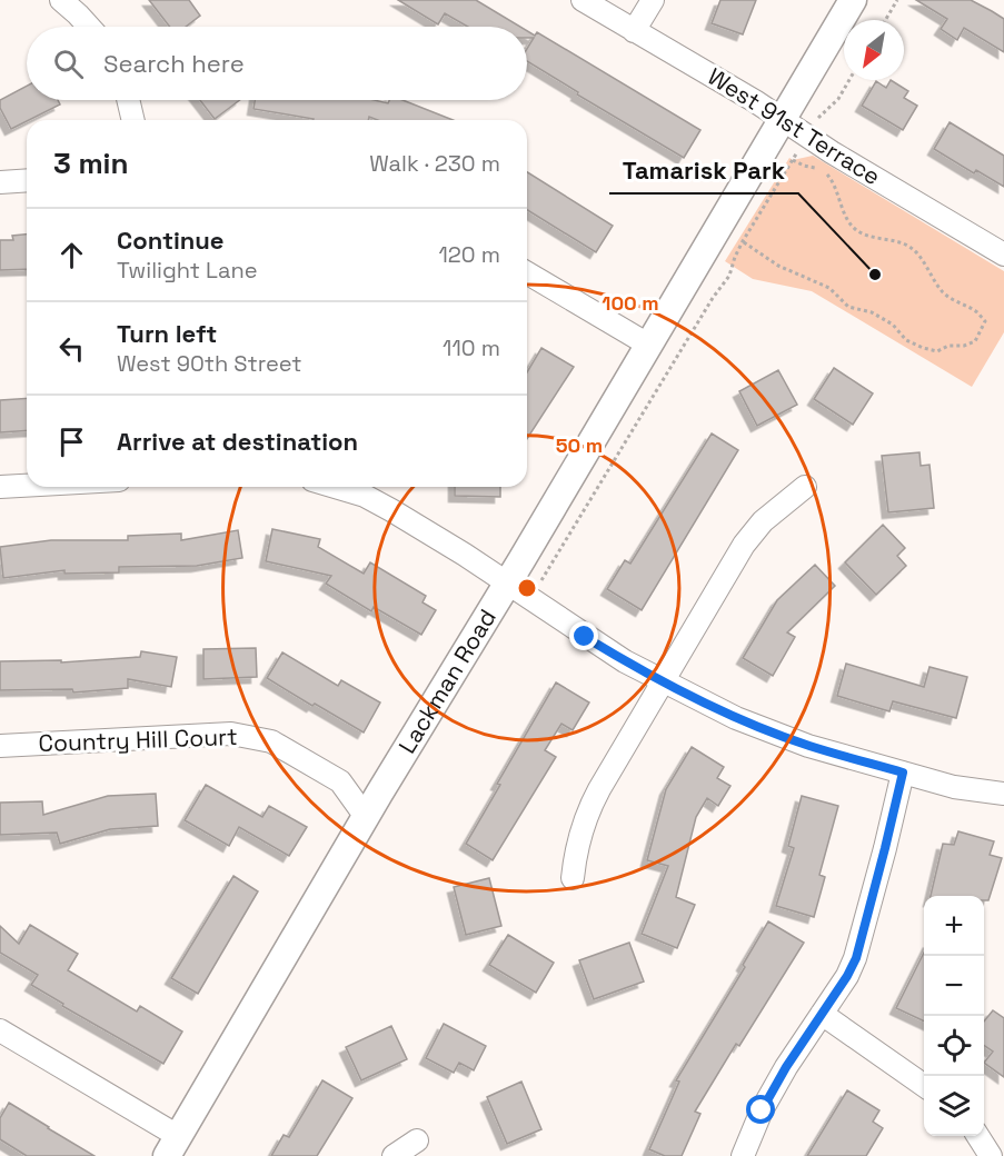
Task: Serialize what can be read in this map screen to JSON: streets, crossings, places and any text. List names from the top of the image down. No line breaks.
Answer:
{"streets":{"main road":["Lackman Road"],"street":["West 91st Terrace","Country Hill Court"]},"crossings":[["West 91st Terrace","Lackman Road"],["Lackman Road","Country Hill Court"]],"places":["Tamarisk Park"],"north":"bottom left","page":{"search":"Search here","heading":["3 min","Walk · 230 m"],"list":[["Continue","Twilight Lane","120 m"],["Turn left","West 90th Street","110 m"],"Arrive at destination"],"map_buttons":["+","−"]},"rings":["100 m","50 m"]}
